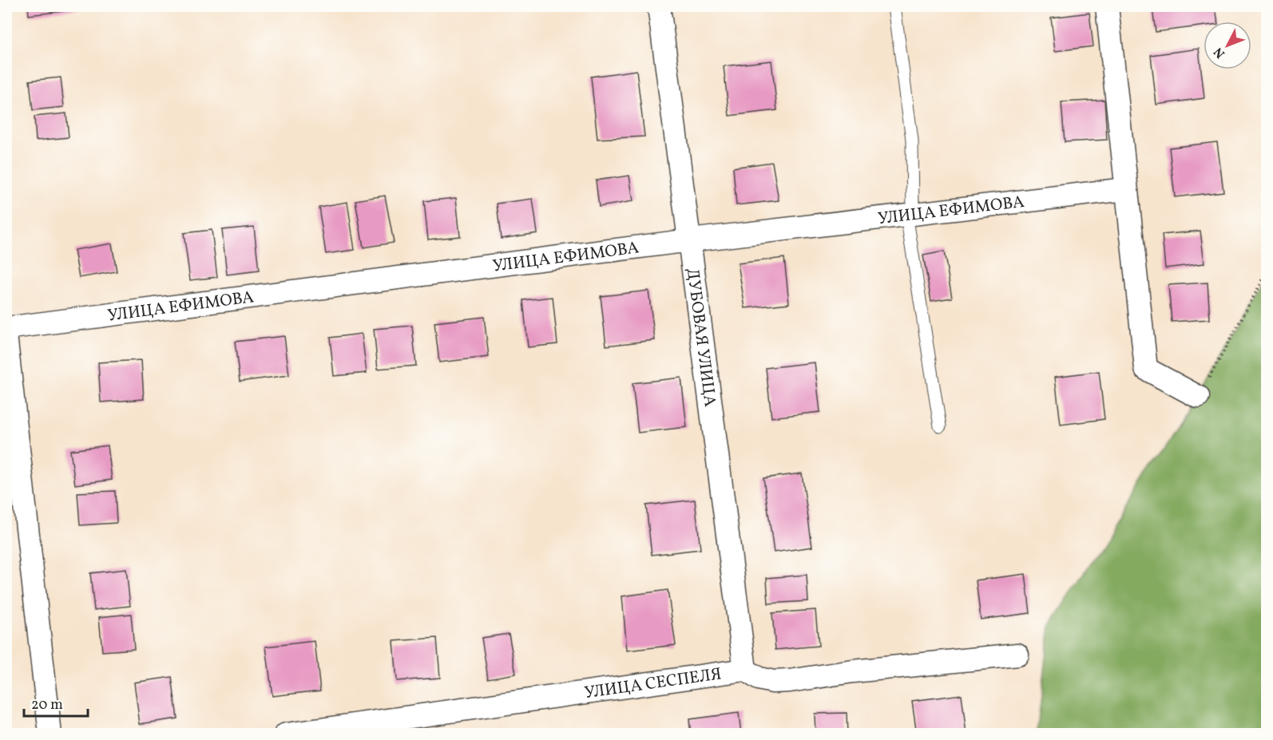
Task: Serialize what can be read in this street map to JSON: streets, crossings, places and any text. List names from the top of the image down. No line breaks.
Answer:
{"streets":{"street":["УЛИЦА ЕФИМОВА","ДУБОВАЯ УЛИЦА","УЛИЦА СЕСПЕЛЯ"]},"crossings":[["УЛИЦА ЕФИМОВА","ДУБОВАЯ УЛИЦА"],["ДУБОВАЯ УЛИЦА","УЛИЦА СЕСПЕЛЯ"]],"scale_bar":"20 m","north":"bottom left"}
